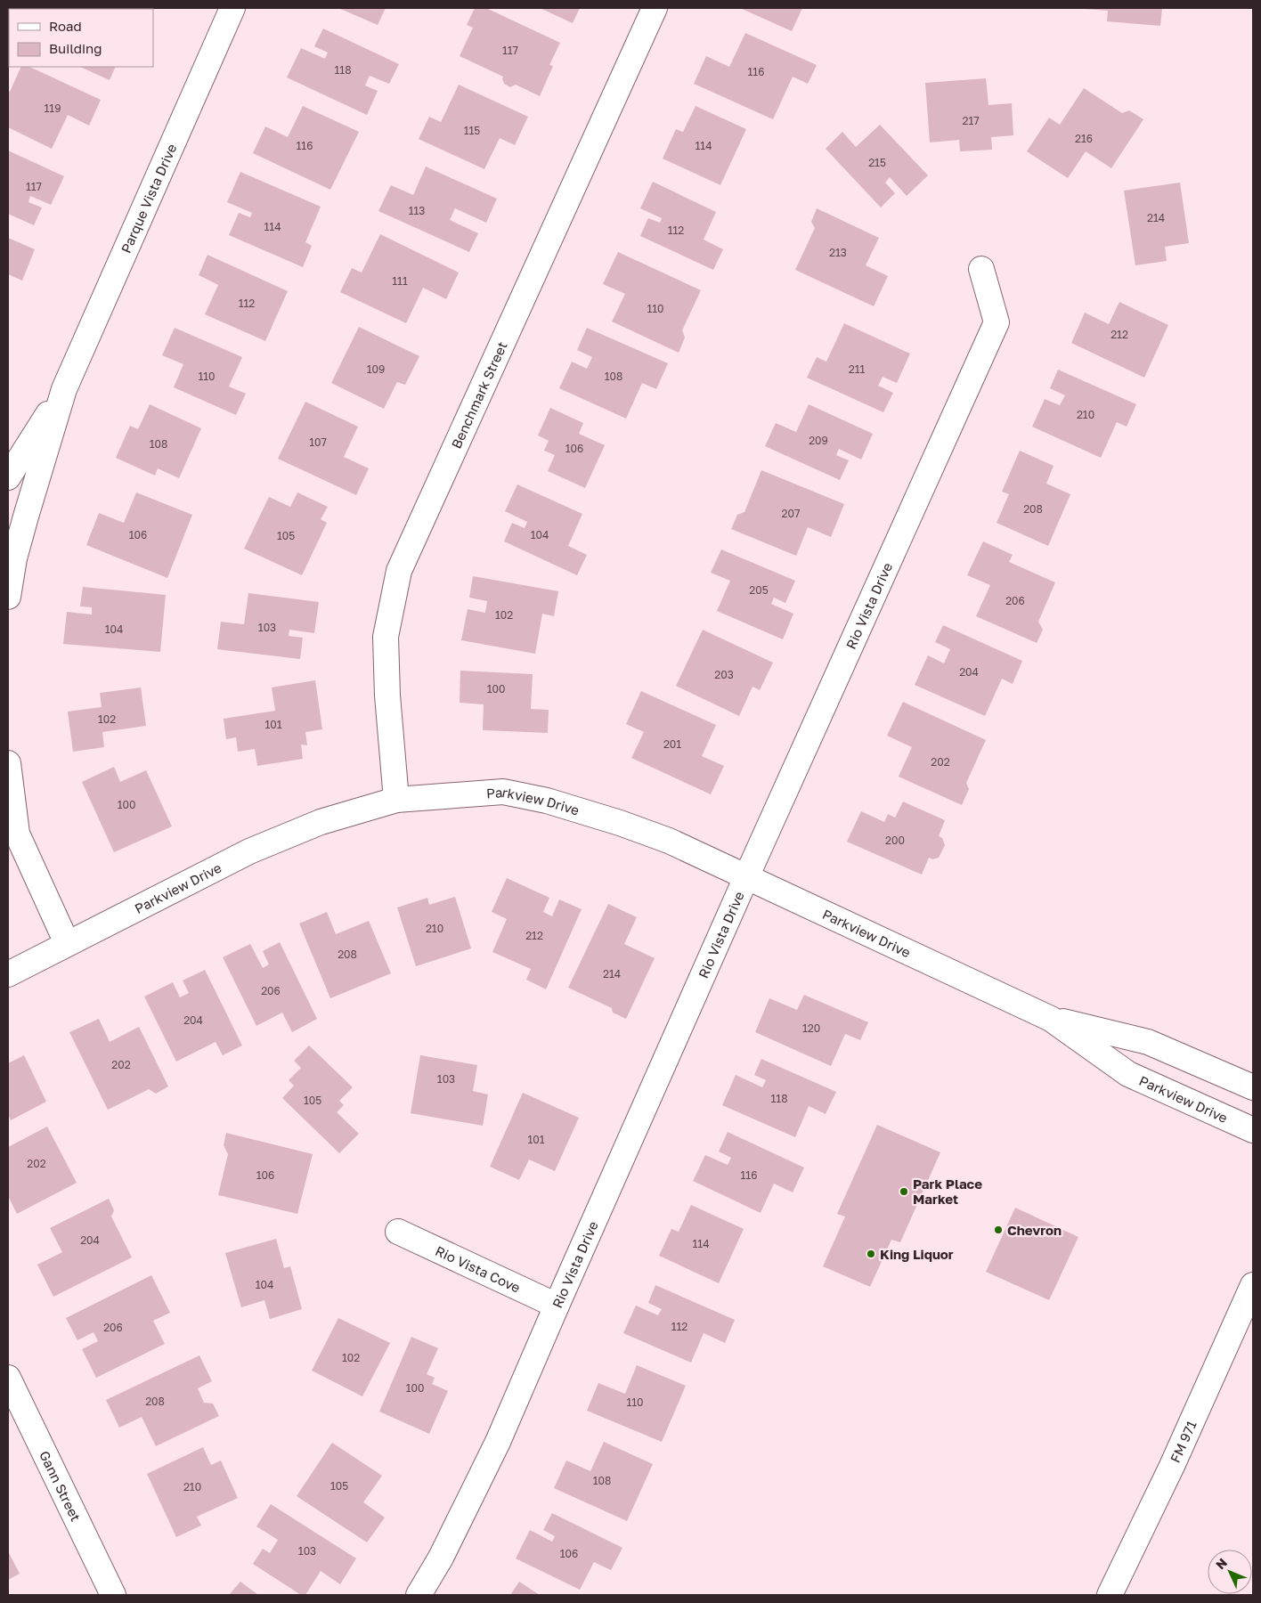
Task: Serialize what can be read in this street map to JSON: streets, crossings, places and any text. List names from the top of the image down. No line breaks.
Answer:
{"streets":{"street":["Parque Vista Drive","Benchmark Street","Rio Vista Drive","Parkview Drive","Rio Vista Cove","FM 971","Gann Street"]},"crossings":[["Benchmark Street","Parkview Drive"],["Rio Vista Drive","Parkview Drive"],["Rio Vista Drive","Rio Vista Cove"]],"places":["Park Place Market","Chevron","King Liquor"],"house_numbers":["117","118","116","119","217","115","216","116","114","215","117","113","214","114","112","213","111","112","110","212","109","211","110","108","210","209","107","108","106","208","207","106","104","105","205","206","102","103","104","204","203","100","102","101","201","202","100","200","210","212","208","214","206","204","120","202","103","118","105","101","202","106","116","204","114","104","112","206","102","100","208","110","108","105","210","103","106"],"legend":["Road","Building"],"north":"top left"}
